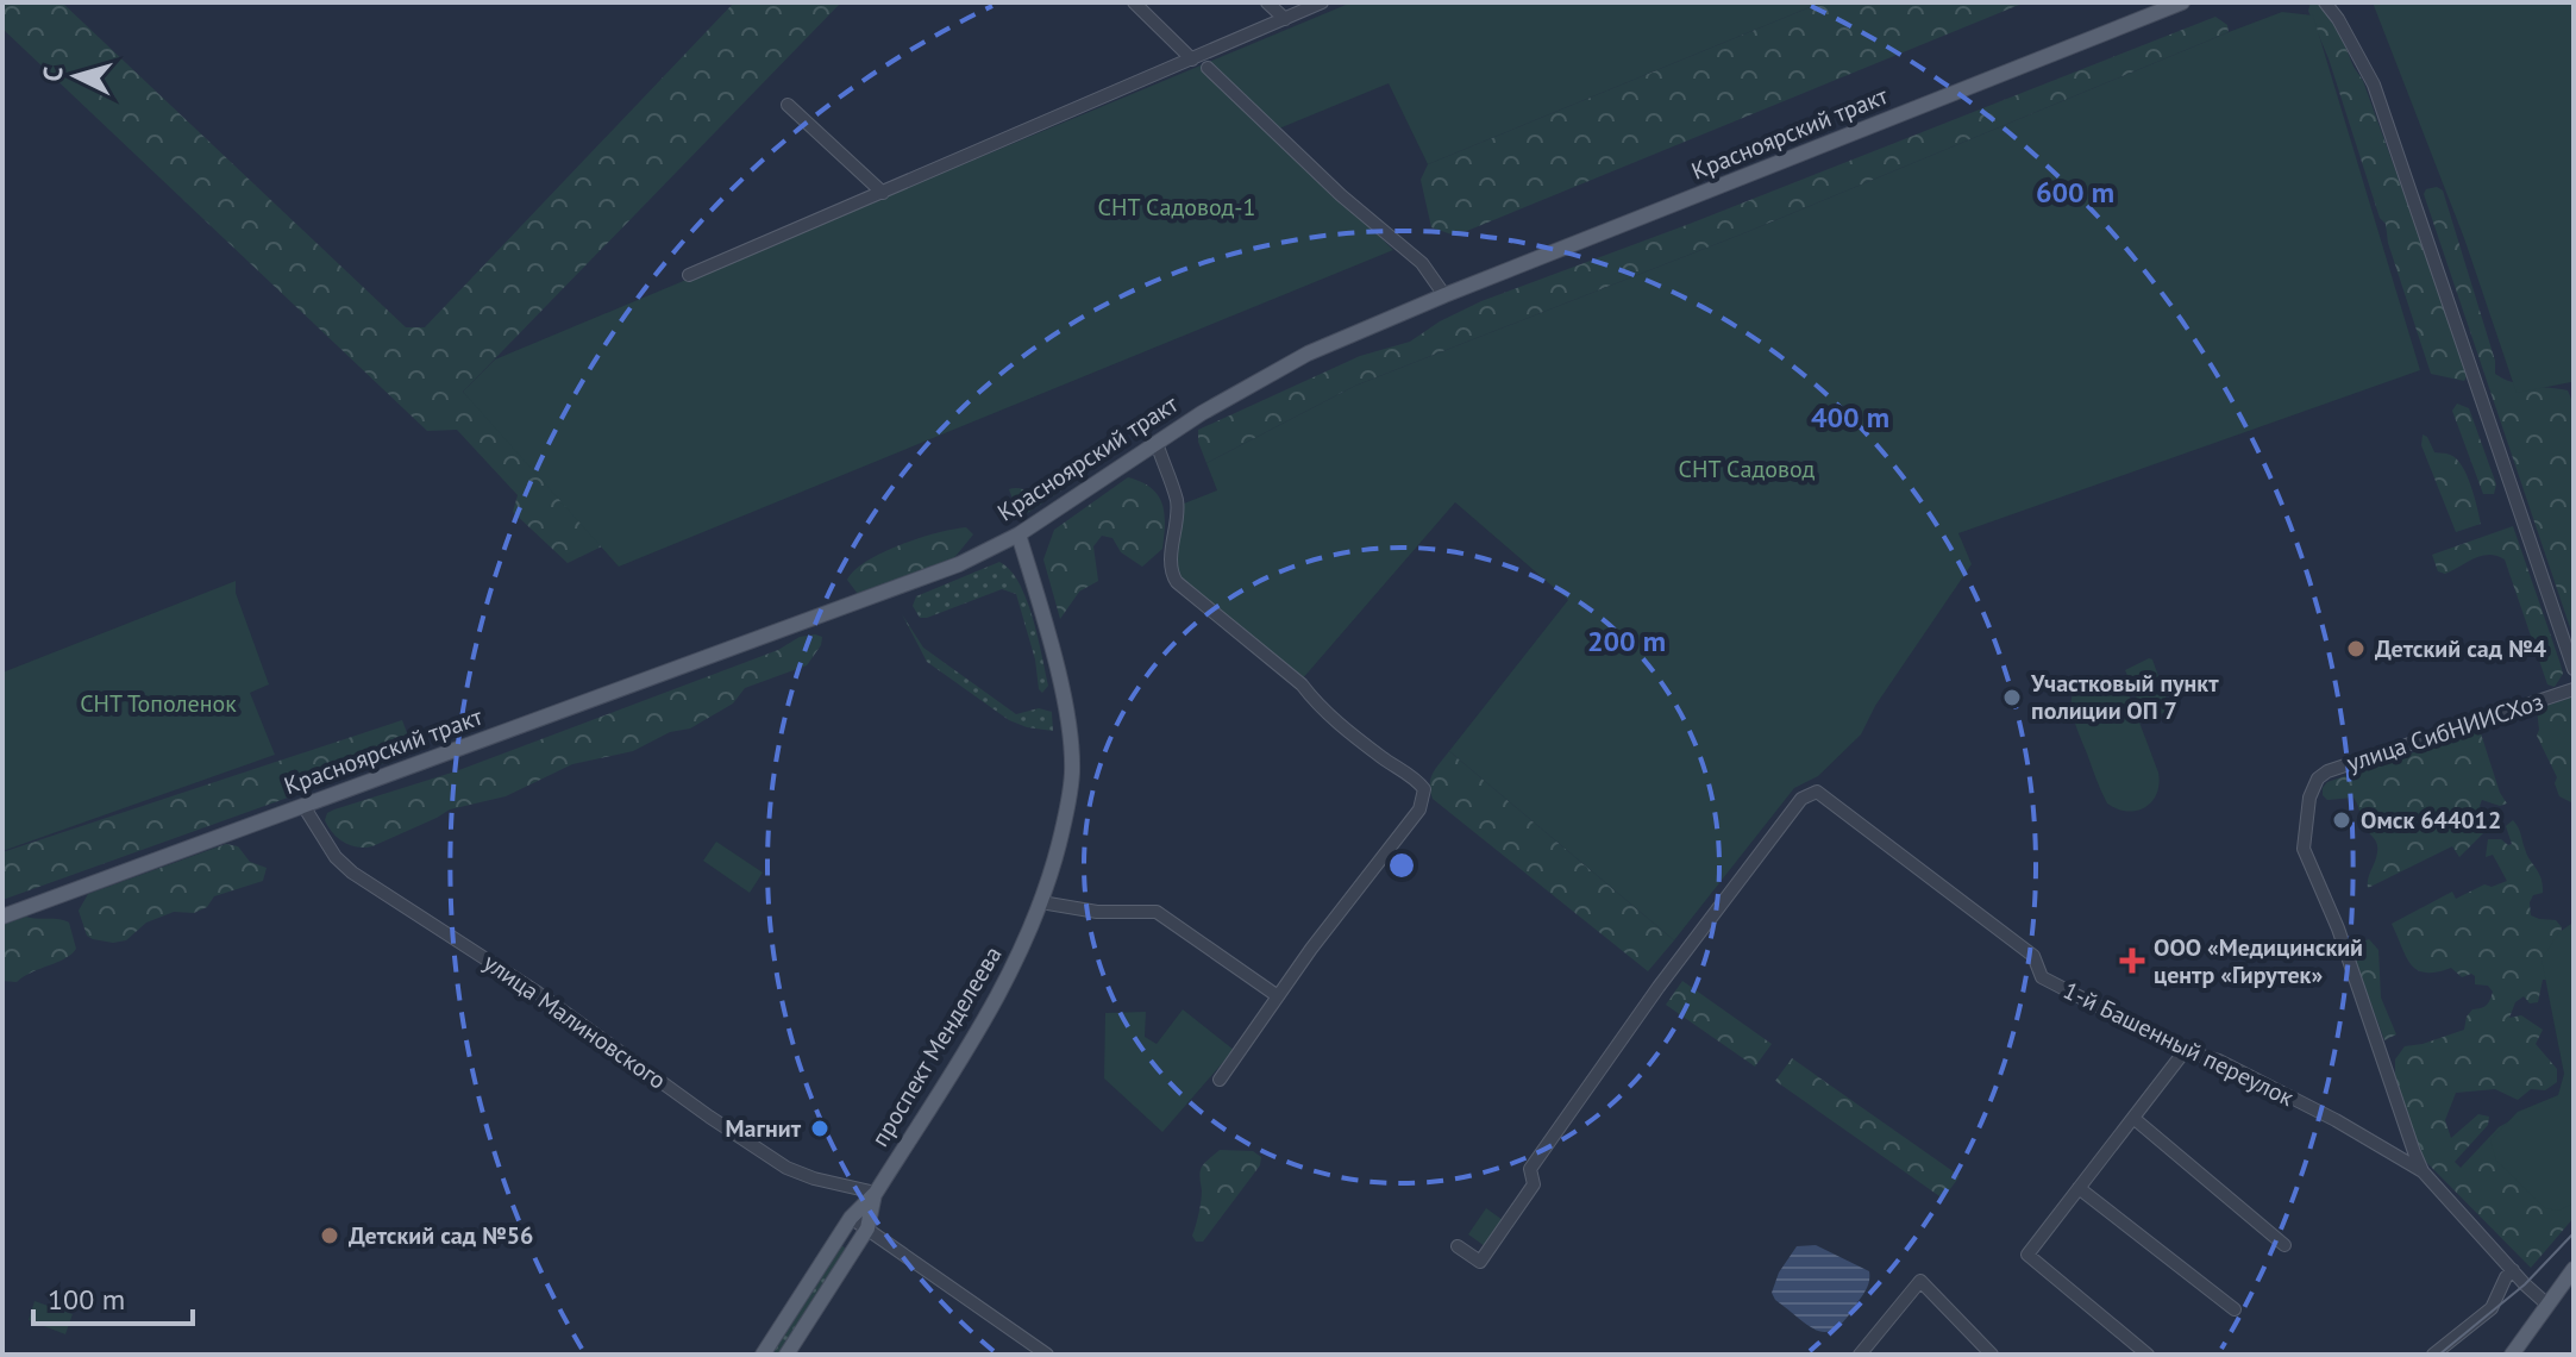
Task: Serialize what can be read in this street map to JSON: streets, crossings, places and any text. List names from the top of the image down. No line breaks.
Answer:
{"streets":{"main road":["Красноярский тракт","проспект Менделеева"],"street":["улица СибНИИСХоз","улица Малиновского","1-й Башенный переулок"]},"crossings":[["Красноярский тракт","улица Малиновского"],["Красноярский тракт","проспект Менделеева"],["улица СибНИИСХоз","1-й Башенный переулок"],["улица Малиновского","проспект Менделеева"]],"parks":["СНТ Садовод-1","СНТ Садовод","СНТ Тополенок"],"places":{"other":["Детский сад №4","Участковый пункт полиции ОП 7","Омск 644012","Магнит","Детский сад №56"],"health":["ООО «Медицинский центр «Гирутек»"]},"scale_bar":"100 m","north":"left","rings":["600 m","400 m","200 m"]}
